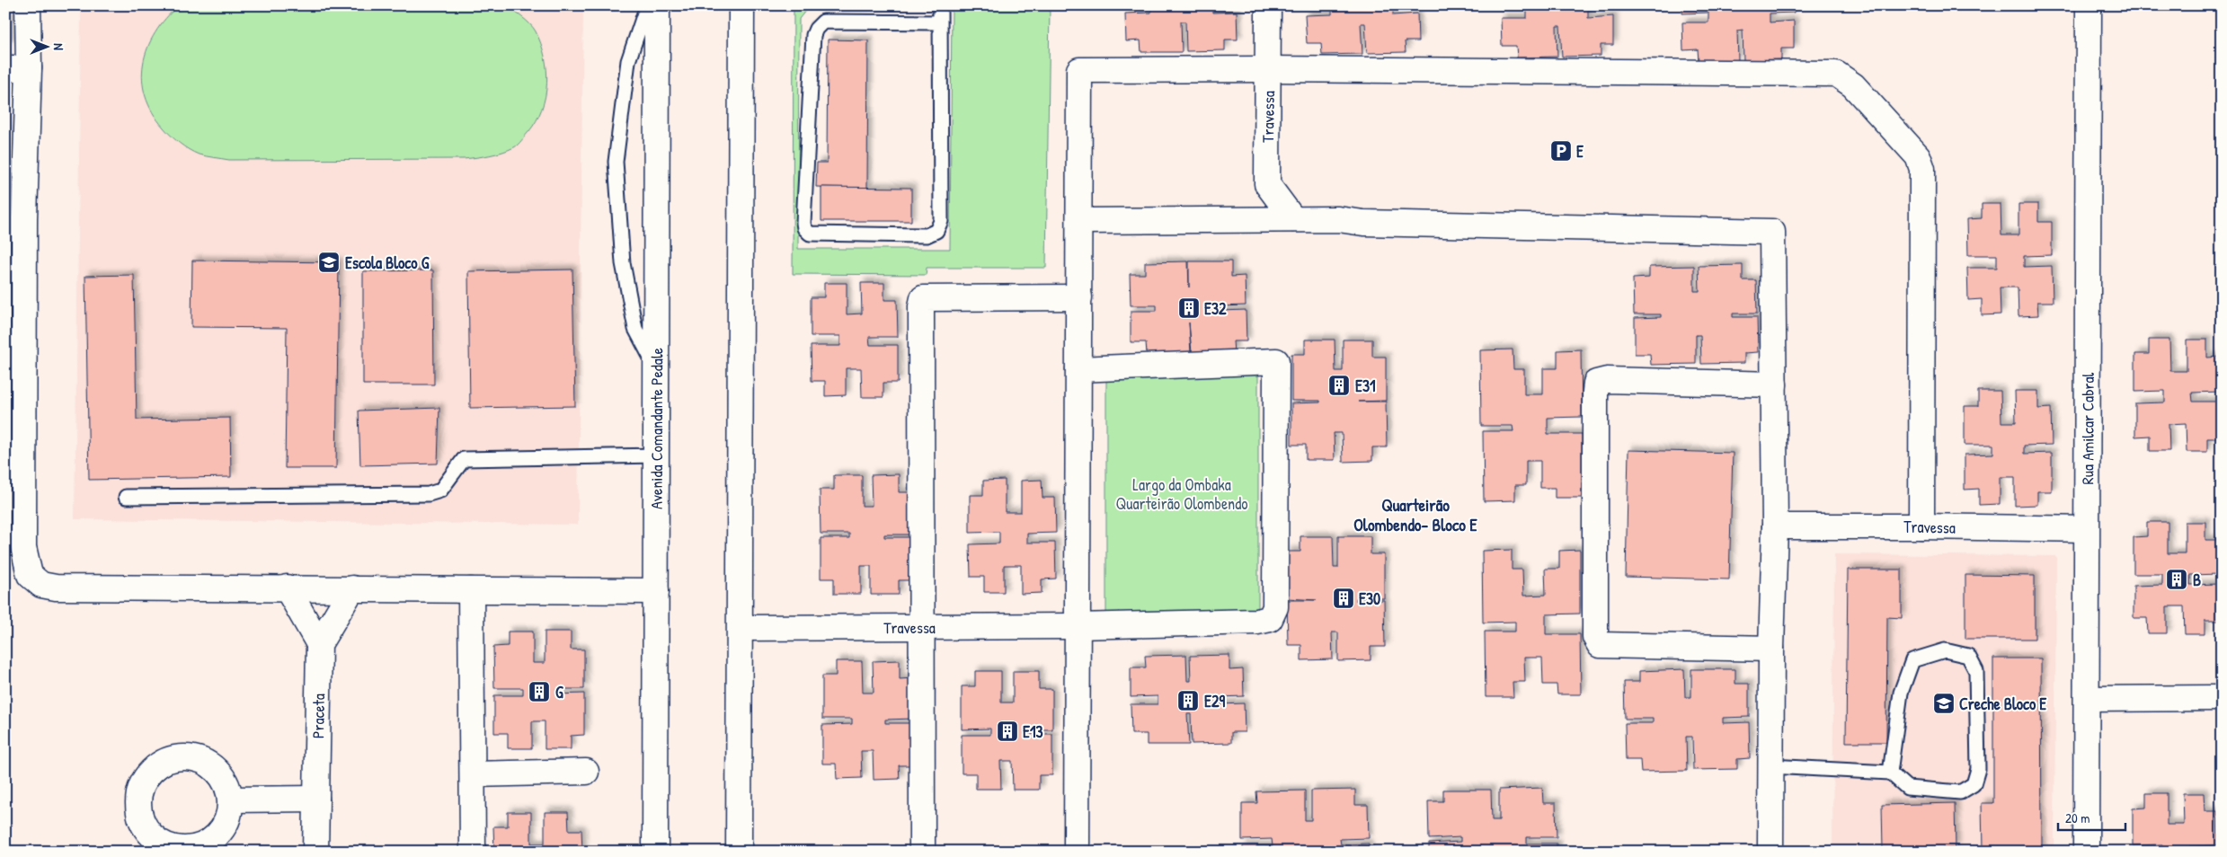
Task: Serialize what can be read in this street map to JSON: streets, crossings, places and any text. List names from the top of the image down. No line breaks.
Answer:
{"streets":{"street":["Travessa","Avenida Comandante Pedale","Rua Amilcar Cabral","Praceta"]},"crossings":[["Travessa","Rua Amilcar Cabral"]],"districts":["Quarteirão Olombendo- Bloco E"],"parks":["Largo da Ombaka Quarteirão Olombendo"],"places":{"parking":["E"],"school or university":["Escola Bloco G","Creche Bloco E"],"building":["E32","E31","B","E30","G","E29","E13"]},"scale_bar":"20 m","north":"right"}
